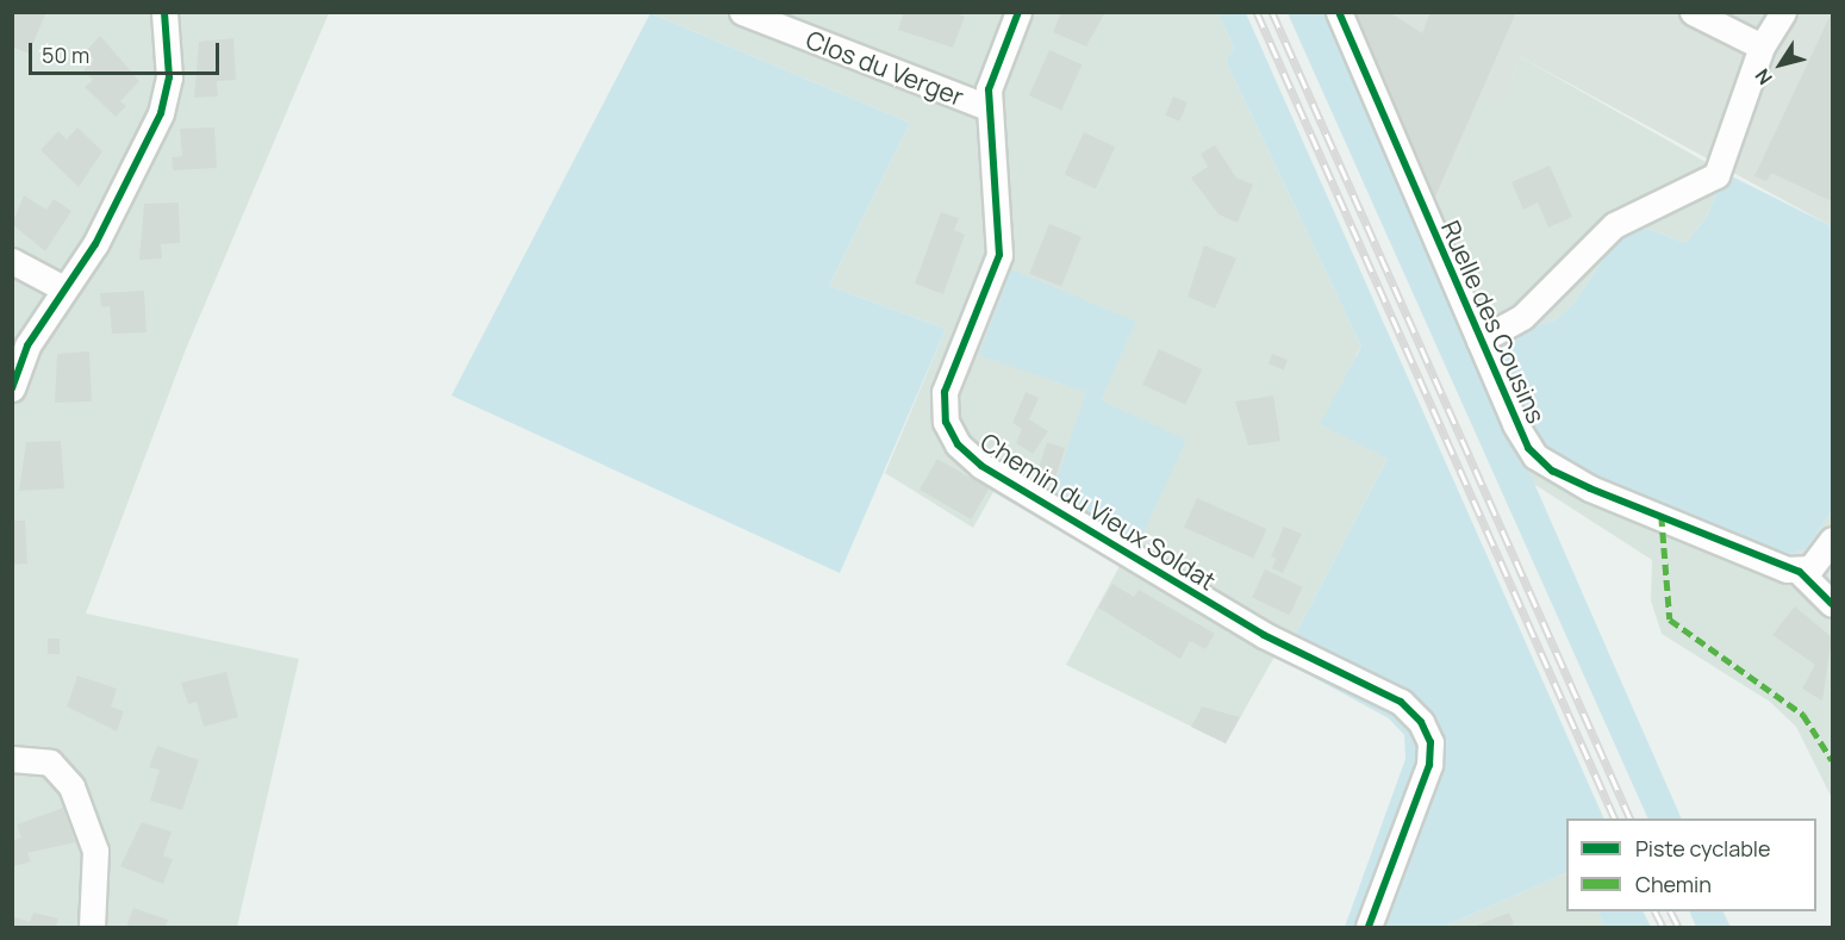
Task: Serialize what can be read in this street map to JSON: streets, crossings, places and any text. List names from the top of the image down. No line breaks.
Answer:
{"streets":{"street":["Clos du Verger","Ruelle des Cousins","Chemin du Vieux Soldat"]},"crossings":[["Clos du Verger","Chemin du Vieux Soldat"]],"legend":["Piste cyclable","Chemin"],"scale_bar":"50 m","north":"bottom left"}
